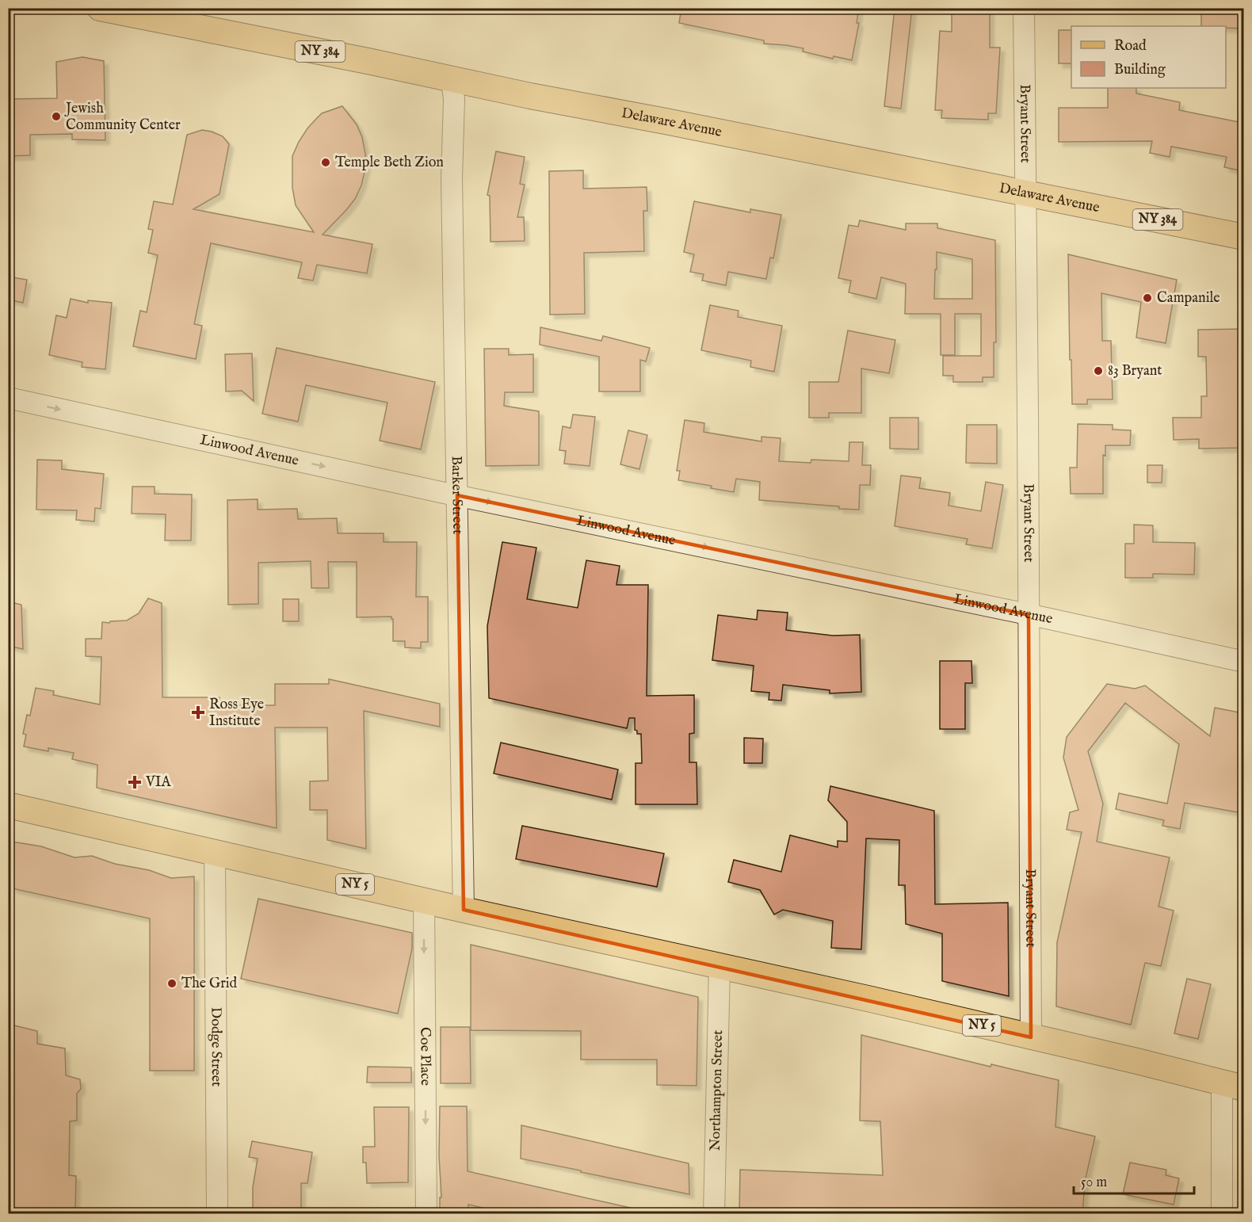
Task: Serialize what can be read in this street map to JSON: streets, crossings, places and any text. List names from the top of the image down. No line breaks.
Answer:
{"streets":{"main road":["NY 384","Delaware Avenue","NY 5"],"street":["Bryant Street","Linwood Avenue","Barker Street","Dodge Street","Coe Place","Northampton Street"]},"crossings":[["Delaware Avenue","Bryant Street"],["Delaware Avenue","Barker Street"],["Bryant Street","Linwood Avenue"],["Bryant Street","NY 5"],["Linwood Avenue","Barker Street"],["Barker Street","NY 5"],["NY 5","Dodge Street"],["NY 5","Coe Place"],["NY 5","Northampton Street"]],"one_way":["Linwood Avenue","Coe Place"],"places":{"other":["Jewish Community Center","Temple Beth Zion","Campanile","83 Bryant","The Grid"],"health":["Ross Eye Institute","VIA"]},"legend":["Road","Building"],"scale_bar":"50 m"}
